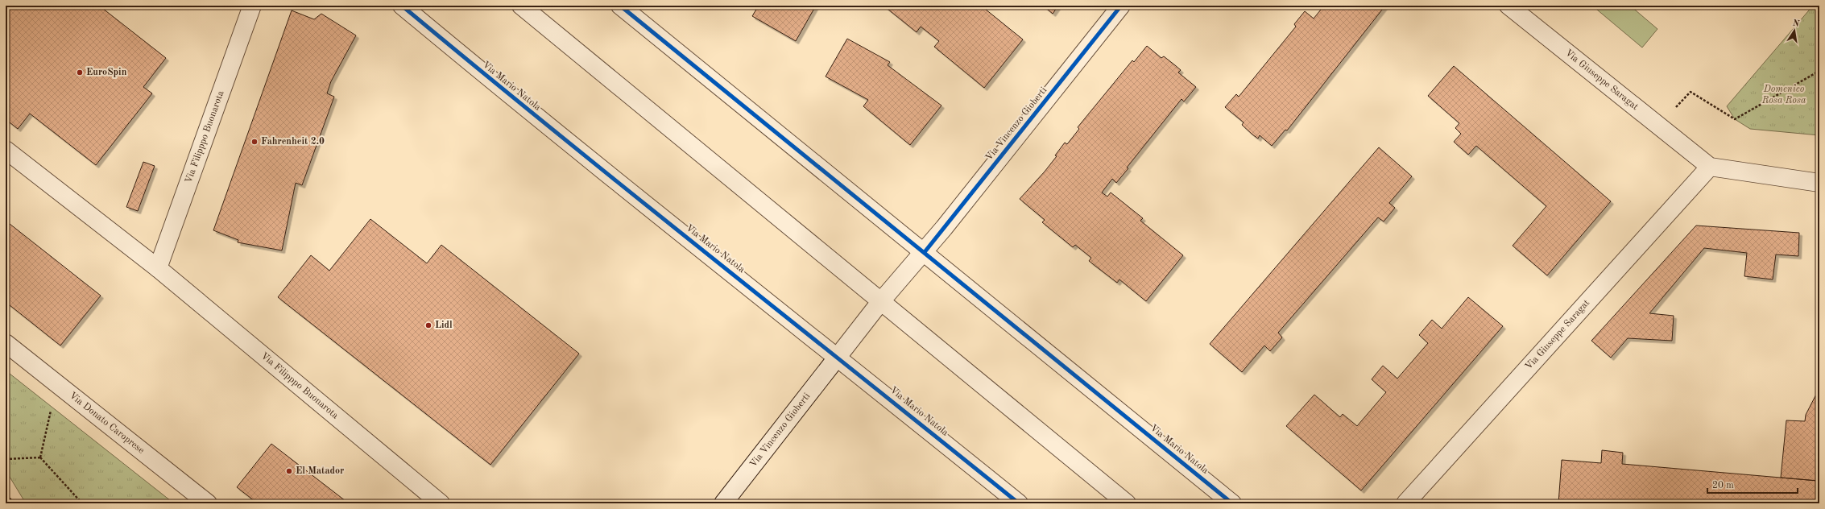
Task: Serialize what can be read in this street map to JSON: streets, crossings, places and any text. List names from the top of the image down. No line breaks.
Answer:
{"streets":{"street":["Via Giuseppe Saragat","Via Mario Natola","Via Vincenzo Gioberti","Via Filipppo Buonarota","Via Donato Caroprese"]},"crossings":[["Via Mario Natola","Via Vincenzo Gioberti"]],"parks":["Domenico Rosa Rosa"],"places":["EuroSpin","Fahrenheit 2.0","Lidl","El Matador"],"scale_bar":"20 m","north":"top"}
